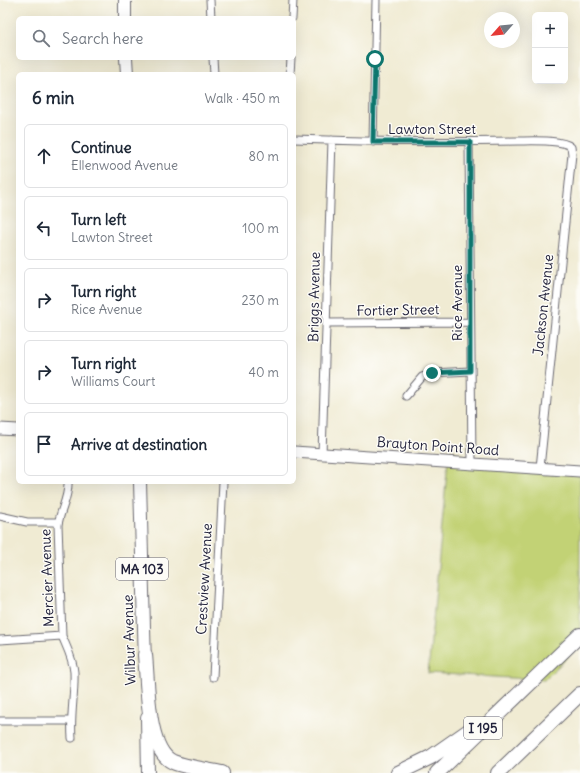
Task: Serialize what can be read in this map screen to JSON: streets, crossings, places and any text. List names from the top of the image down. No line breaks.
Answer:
{"streets":{"highway":["I 195"],"main road":["MA 103","Wilbur Avenue"],"street":["Lawton Street","Briggs Avenue","Rice Avenue","Jackson Avenue","Fortier Street","Brayton Point Road","Mercier Avenue","Crestview Avenue"]},"crossings":[["Lawton Street","Briggs Avenue"],["Lawton Street","Rice Avenue"],["Lawton Street","Jackson Avenue"],["Briggs Avenue","Fortier Street"],["Briggs Avenue","Brayton Point Road"],["Rice Avenue","Fortier Street"],["Rice Avenue","Brayton Point Road"],["Jackson Avenue","Brayton Point Road"]],"north":"bottom left","page":{"map_buttons":["+","−"],"search":"Search here","heading":["6 min","Walk · 450 m"],"list":[["Continue","Ellenwood Avenue","80 m"],["Turn left","Lawton Street","100 m"],["Turn right","Rice Avenue","230 m"],["Turn right","Williams Court","40 m"],"Arrive at destination"]}}
